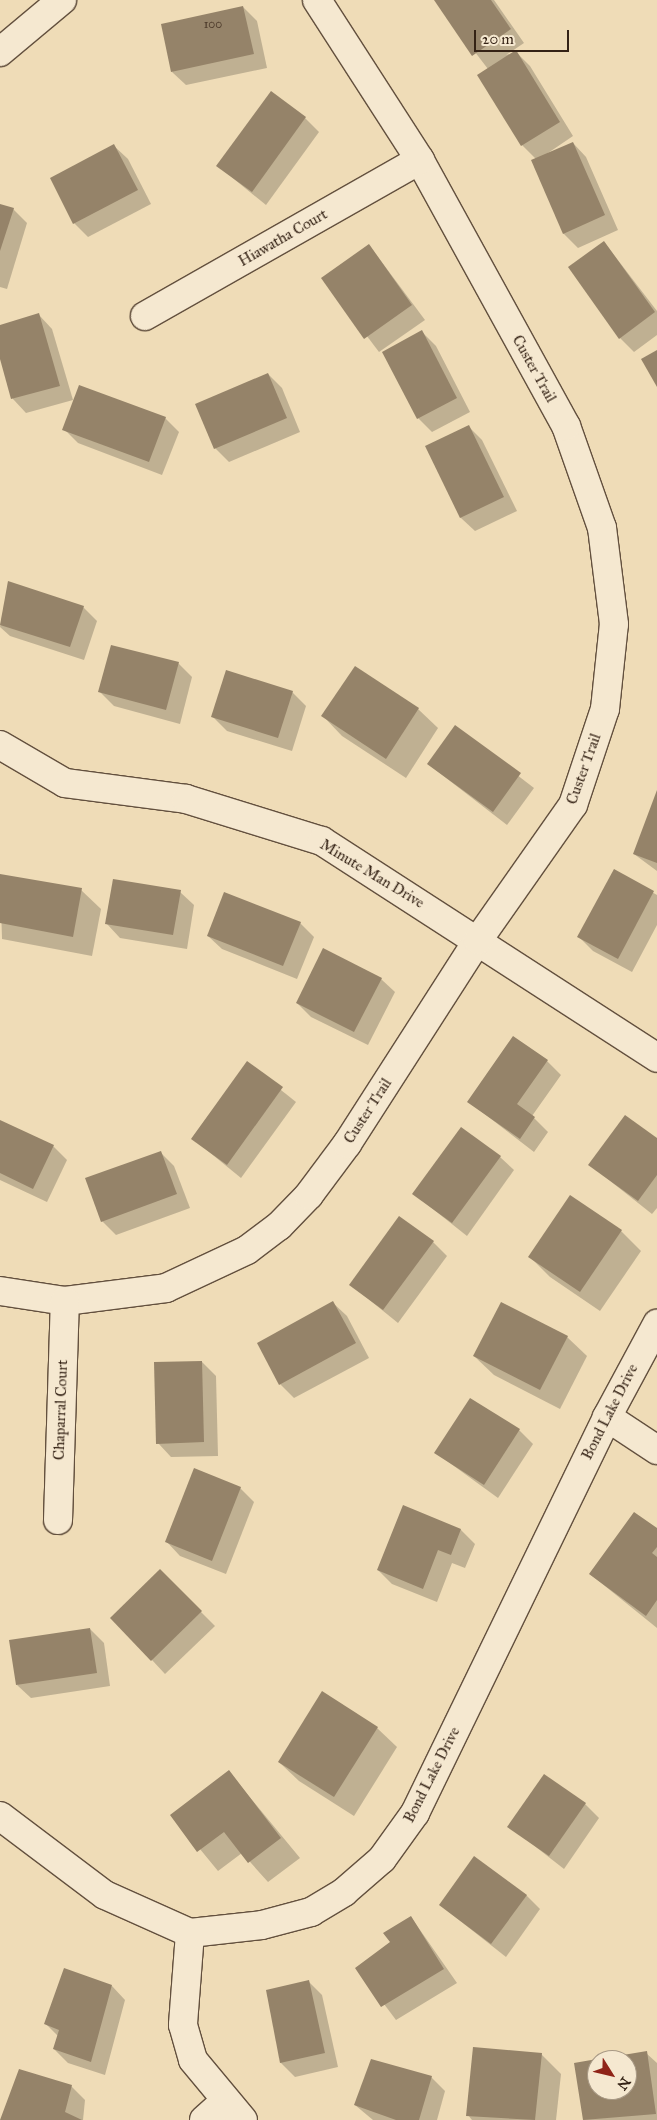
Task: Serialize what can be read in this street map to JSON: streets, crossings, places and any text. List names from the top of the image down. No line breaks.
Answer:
{"streets":{"street":["Hiawatha Court","Custer Trail","Minute Man Drive","Chaparral Court","Bond Lake Drive"]},"crossings":[["Hiawatha Court","Custer Trail"],["Custer Trail","Minute Man Drive"],["Custer Trail","Chaparral Court"]],"house_numbers":["100"],"scale_bar":"20 m","north":"bottom right"}
